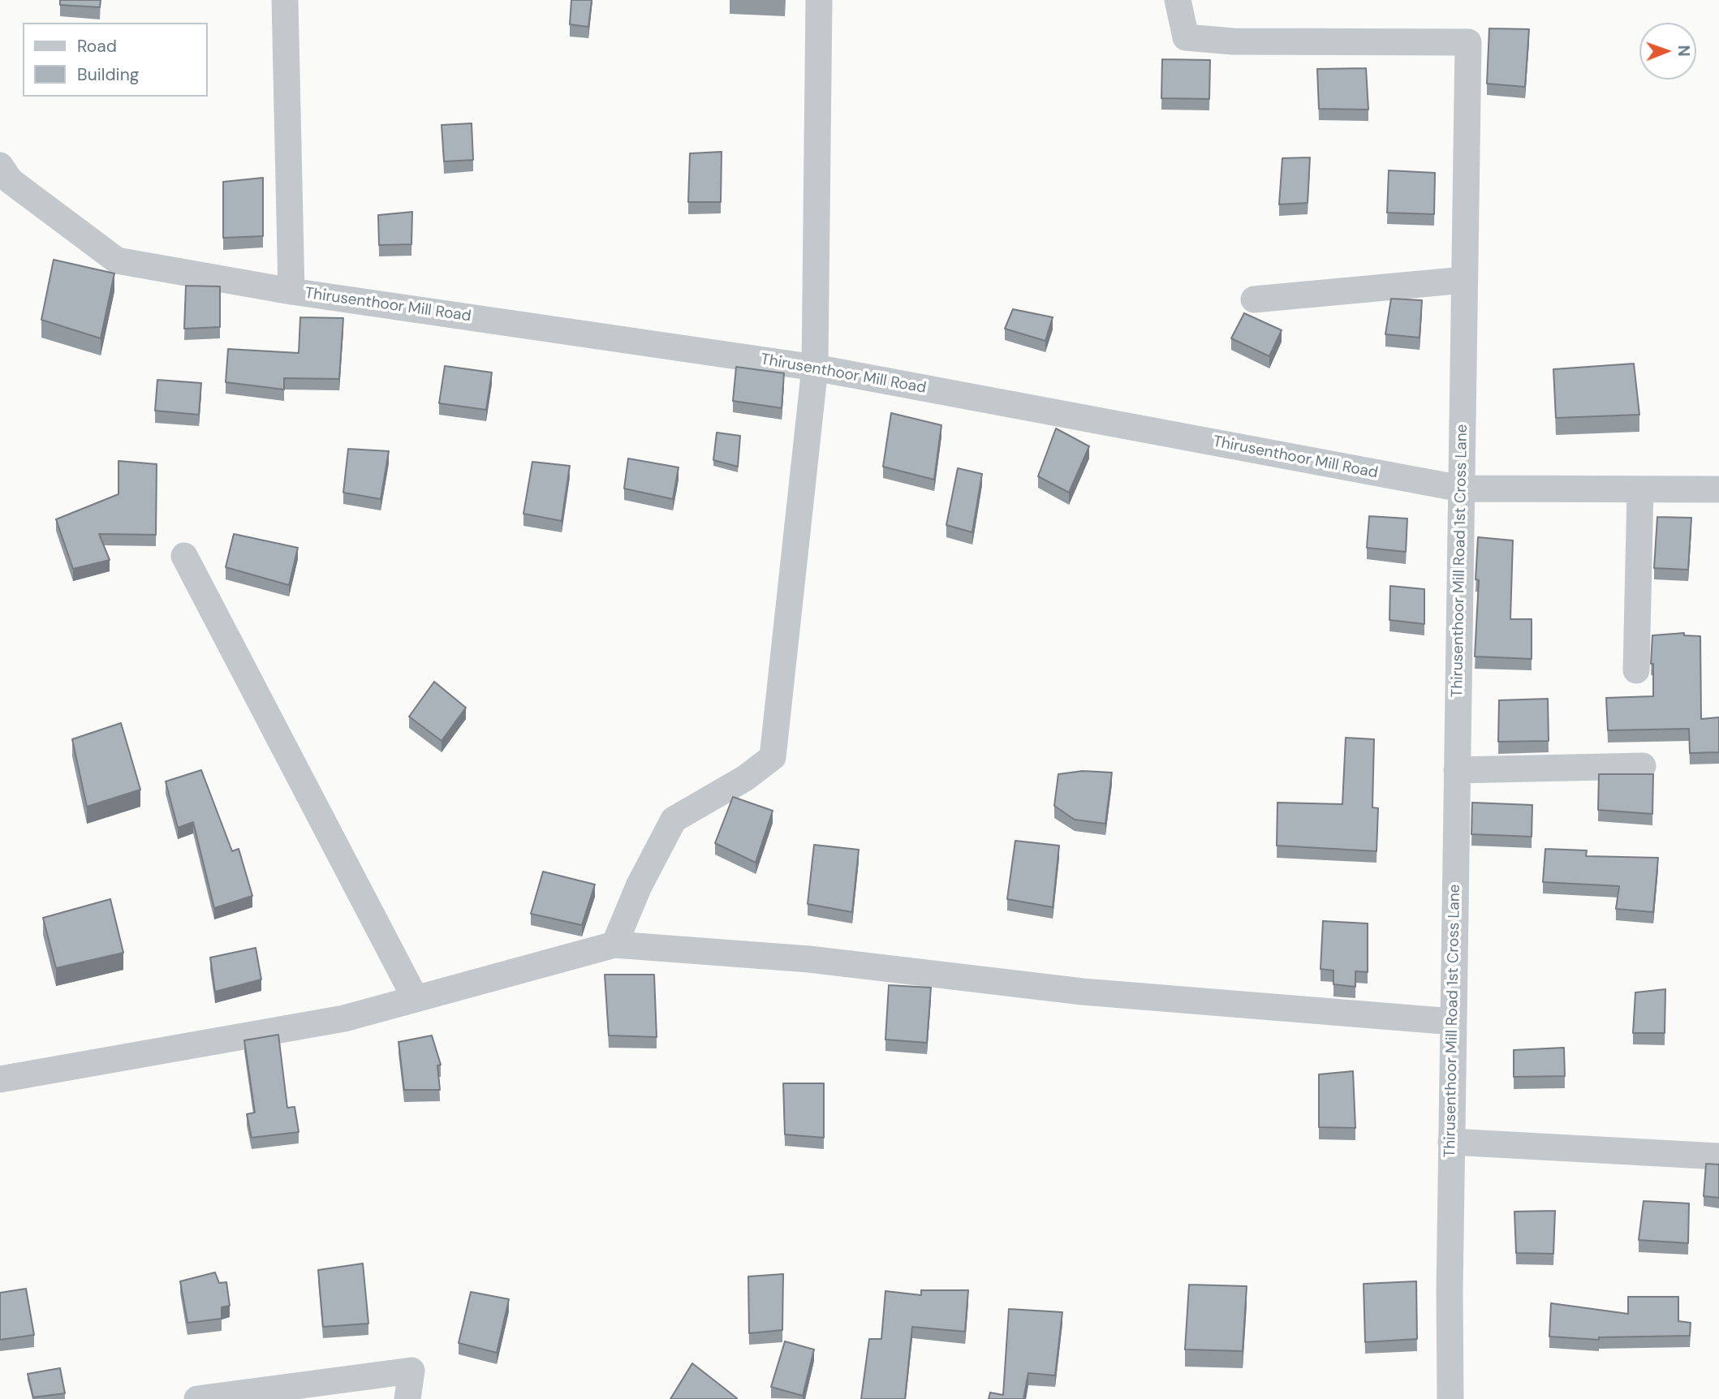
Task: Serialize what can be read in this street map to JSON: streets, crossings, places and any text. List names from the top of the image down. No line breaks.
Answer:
{"streets":{"street":["Thirusenthoor Mill Road","Thirusenthoor Mill Road 1st Cross Lane"]},"crossings":[["Thirusenthoor Mill Road","Thirusenthoor Mill Road 1st Cross Lane"]],"legend":["Road","Building"],"north":"right"}
